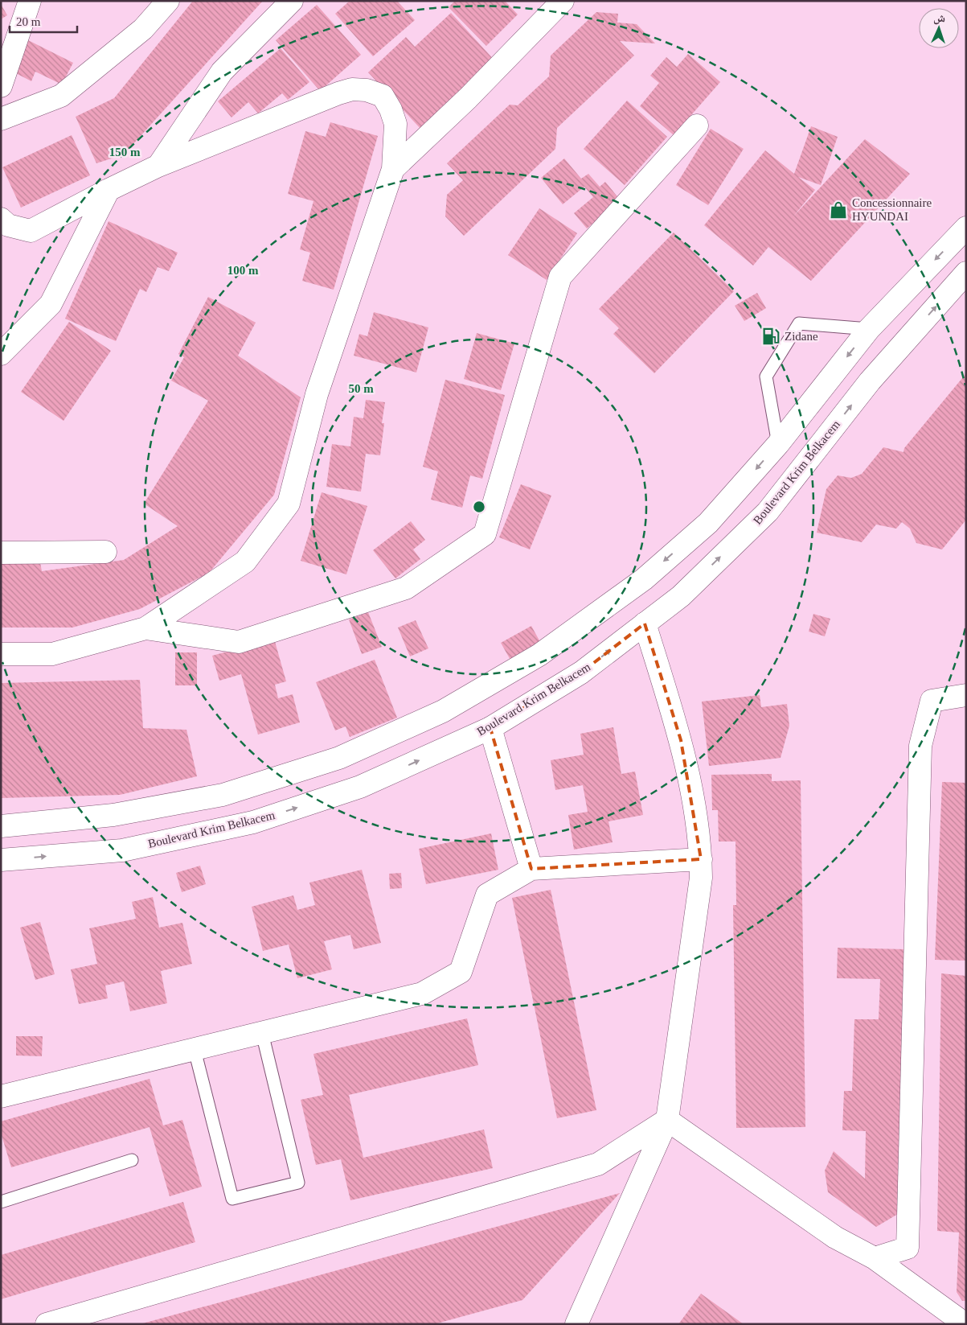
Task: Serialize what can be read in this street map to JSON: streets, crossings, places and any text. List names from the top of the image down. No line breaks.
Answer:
{"streets":{"street":["Boulevard Krim Belkacem"]},"places":{"shop":["Concessionnaire HYUNDAI"],"fuel station":["Zidane"]},"scale_bar":"20 m","north":"top","rings":["150 m","100 m","50 m"]}
